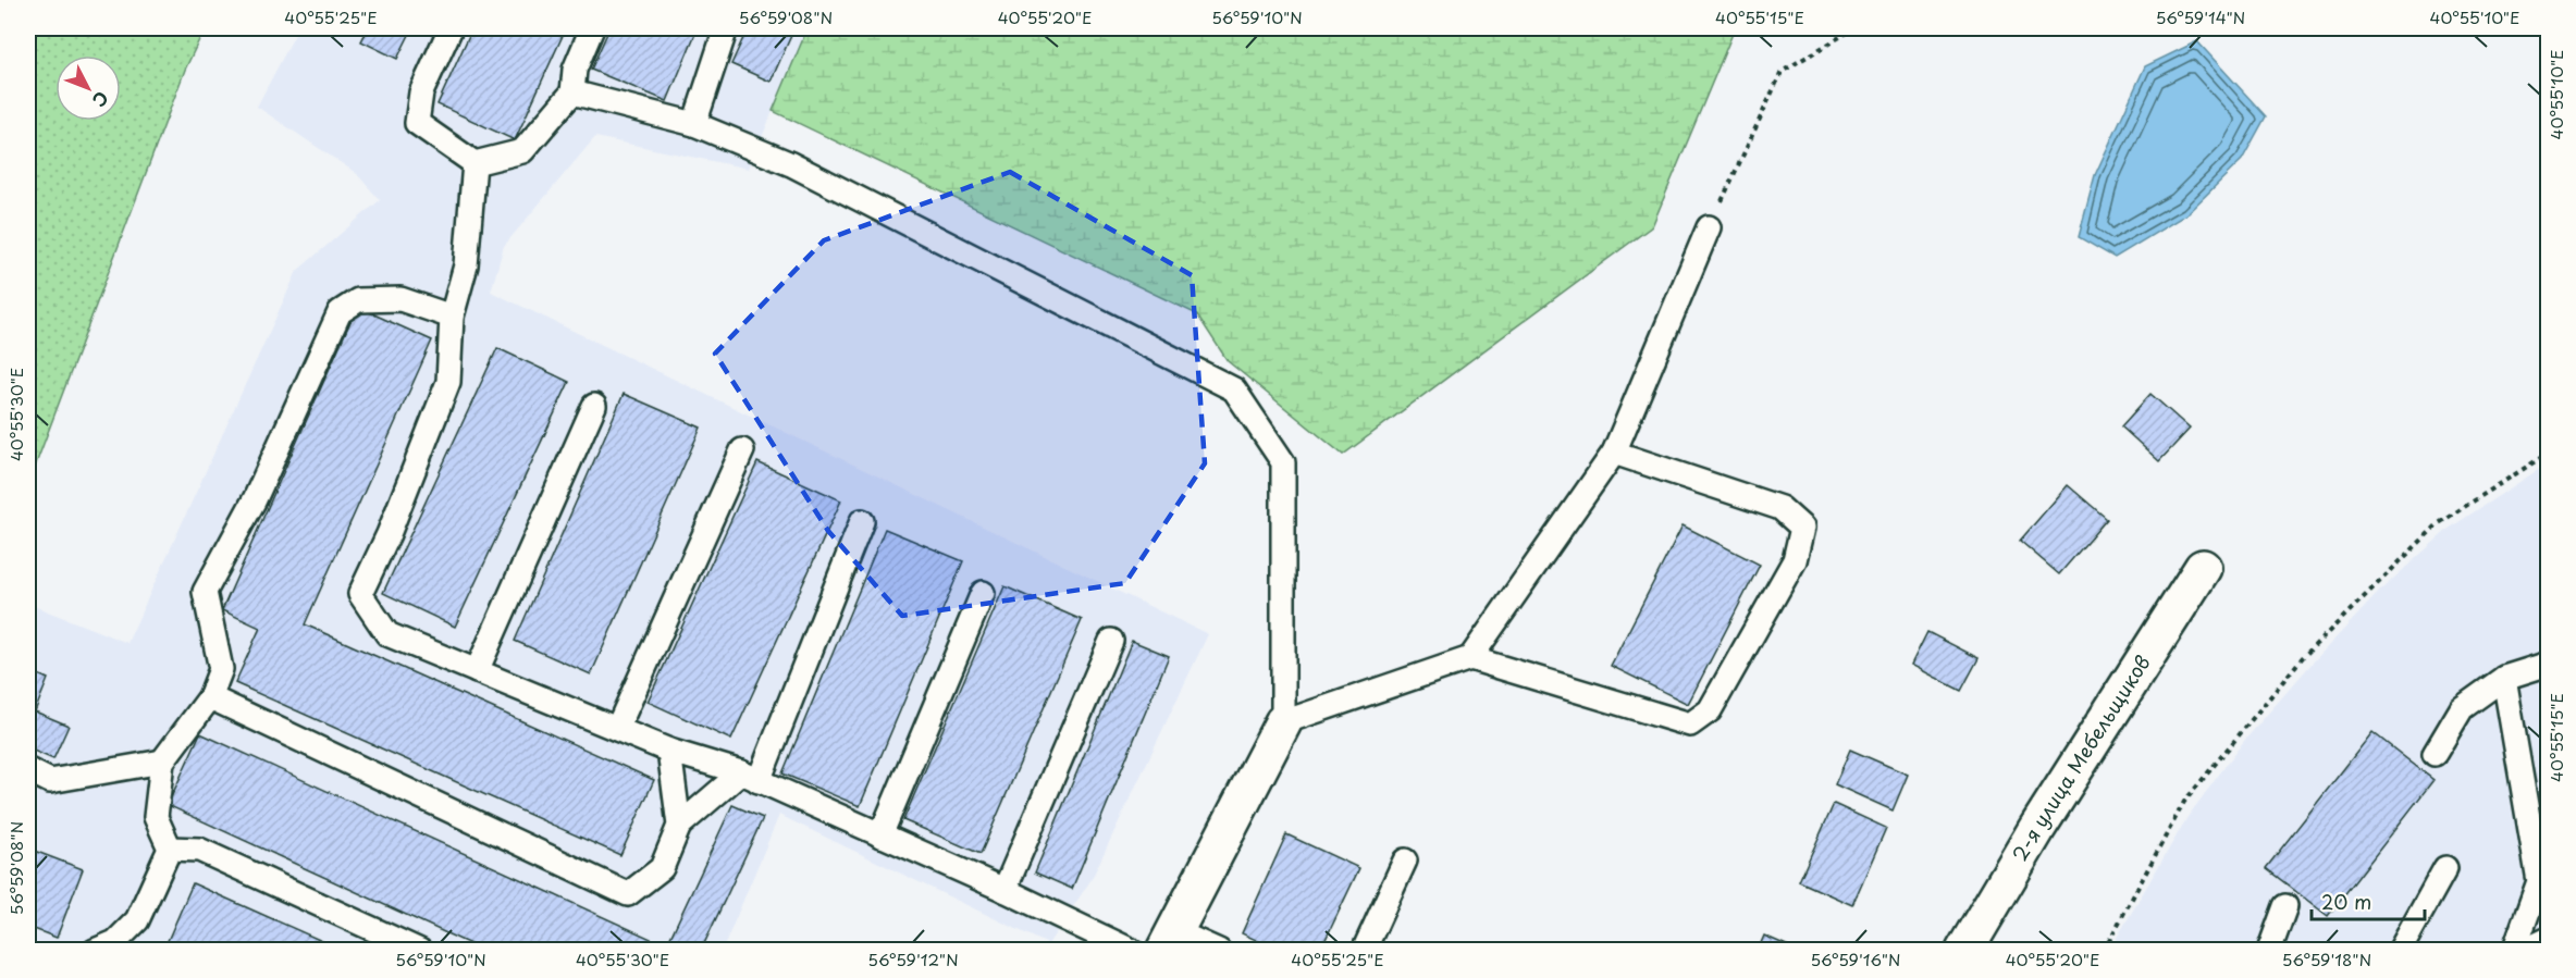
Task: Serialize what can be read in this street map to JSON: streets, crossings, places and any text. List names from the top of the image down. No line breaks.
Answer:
{"streets":{"street":["2-я улица Мебельщиков"]},"scale_bar":"20 m","north":"bottom right","coordinates":["40°55'25\"E","56°59'08\"N","40°55'20\"E","56°59'10\"N","40°55'15\"E","56°59'14\"N","40°55'10\"E","40°55'30\"E","56°59'12\"N","56°59'16\"N","56°59'18\"N"]}
